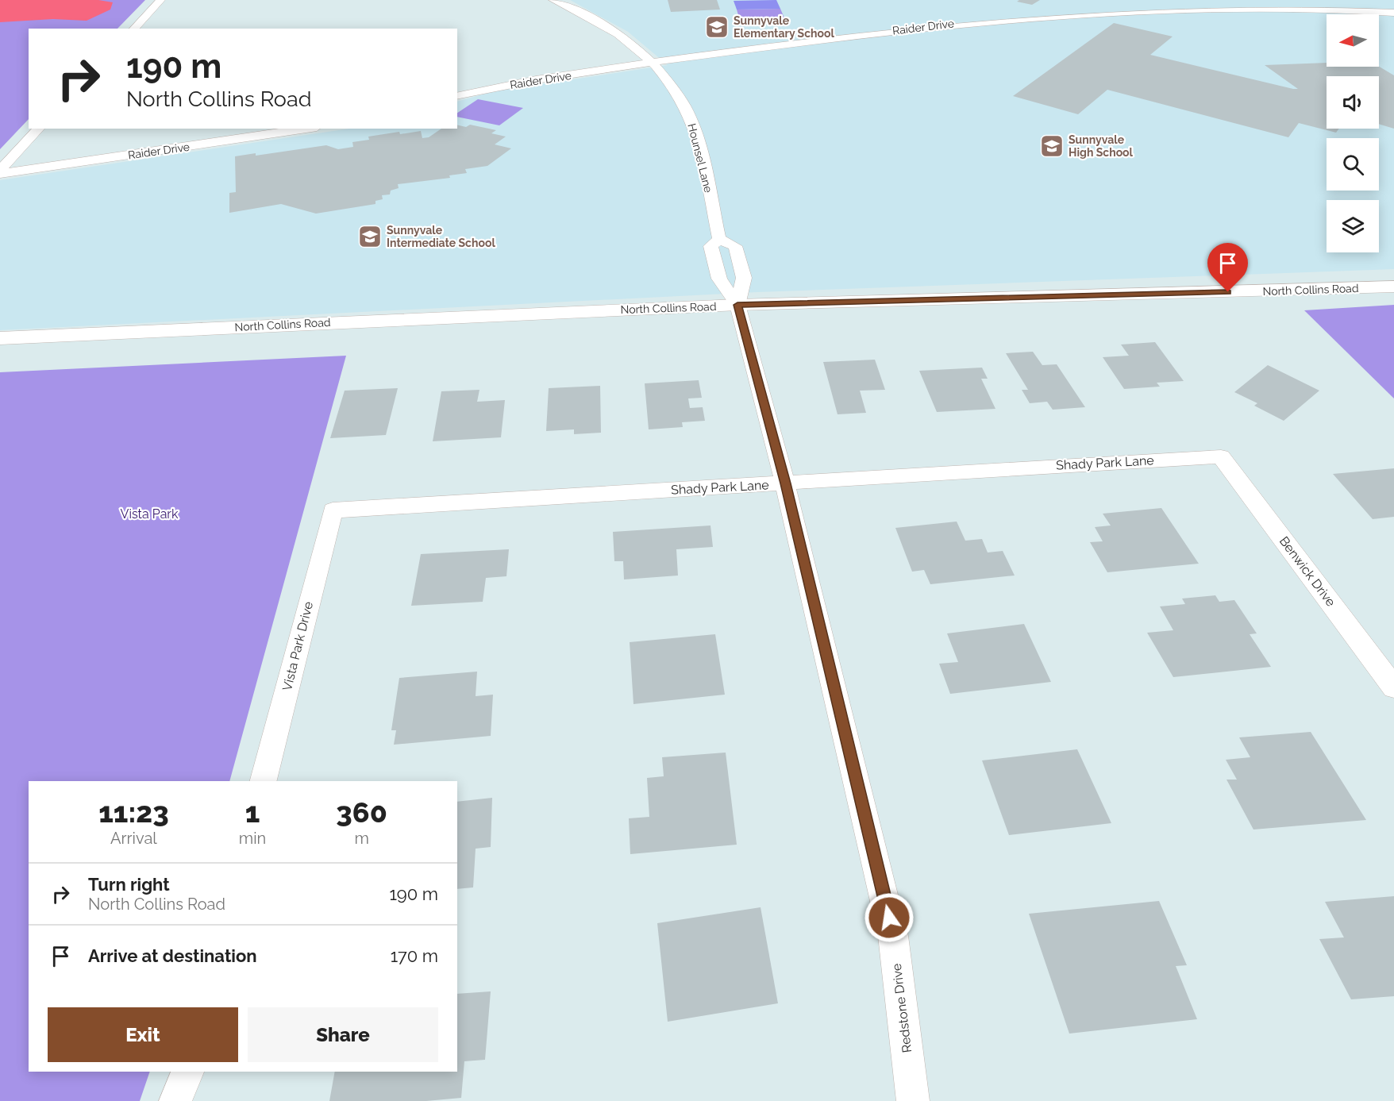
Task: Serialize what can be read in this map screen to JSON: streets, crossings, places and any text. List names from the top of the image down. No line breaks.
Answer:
{"streets":{"street":["Raider Drive","Hounsel Lane","North Collins Road","Shady Park Lane","Benwick Drive","Vista Park Drive","Redstone Drive"]},"crossings":[["Raider Drive","Hounsel Lane"],["Hounsel Lane","North Collins Road"],["Hounsel Lane","Redstone Drive"],["North Collins Road","Redstone Drive"],["Shady Park Lane","Benwick Drive"],["Shady Park Lane","Vista Park Drive"],["Shady Park Lane","Redstone Drive"]],"parks":["Vista Park"],"places":{"school or university":["Sunnyvale Elementary School","Sunnyvale High School","Sunnyvale Intermediate School"]},"north":"left","page":{"turn":["190 m","North Collins Road"],"eta":["11:23","Arrival","1","min","360","m"],"list":[{"name":"Turn right","note":"North Collins Road","value":"190 m"},{"name":"Arrive at destination","value":"170 m"}],"buttons":["Exit","Share"]}}
